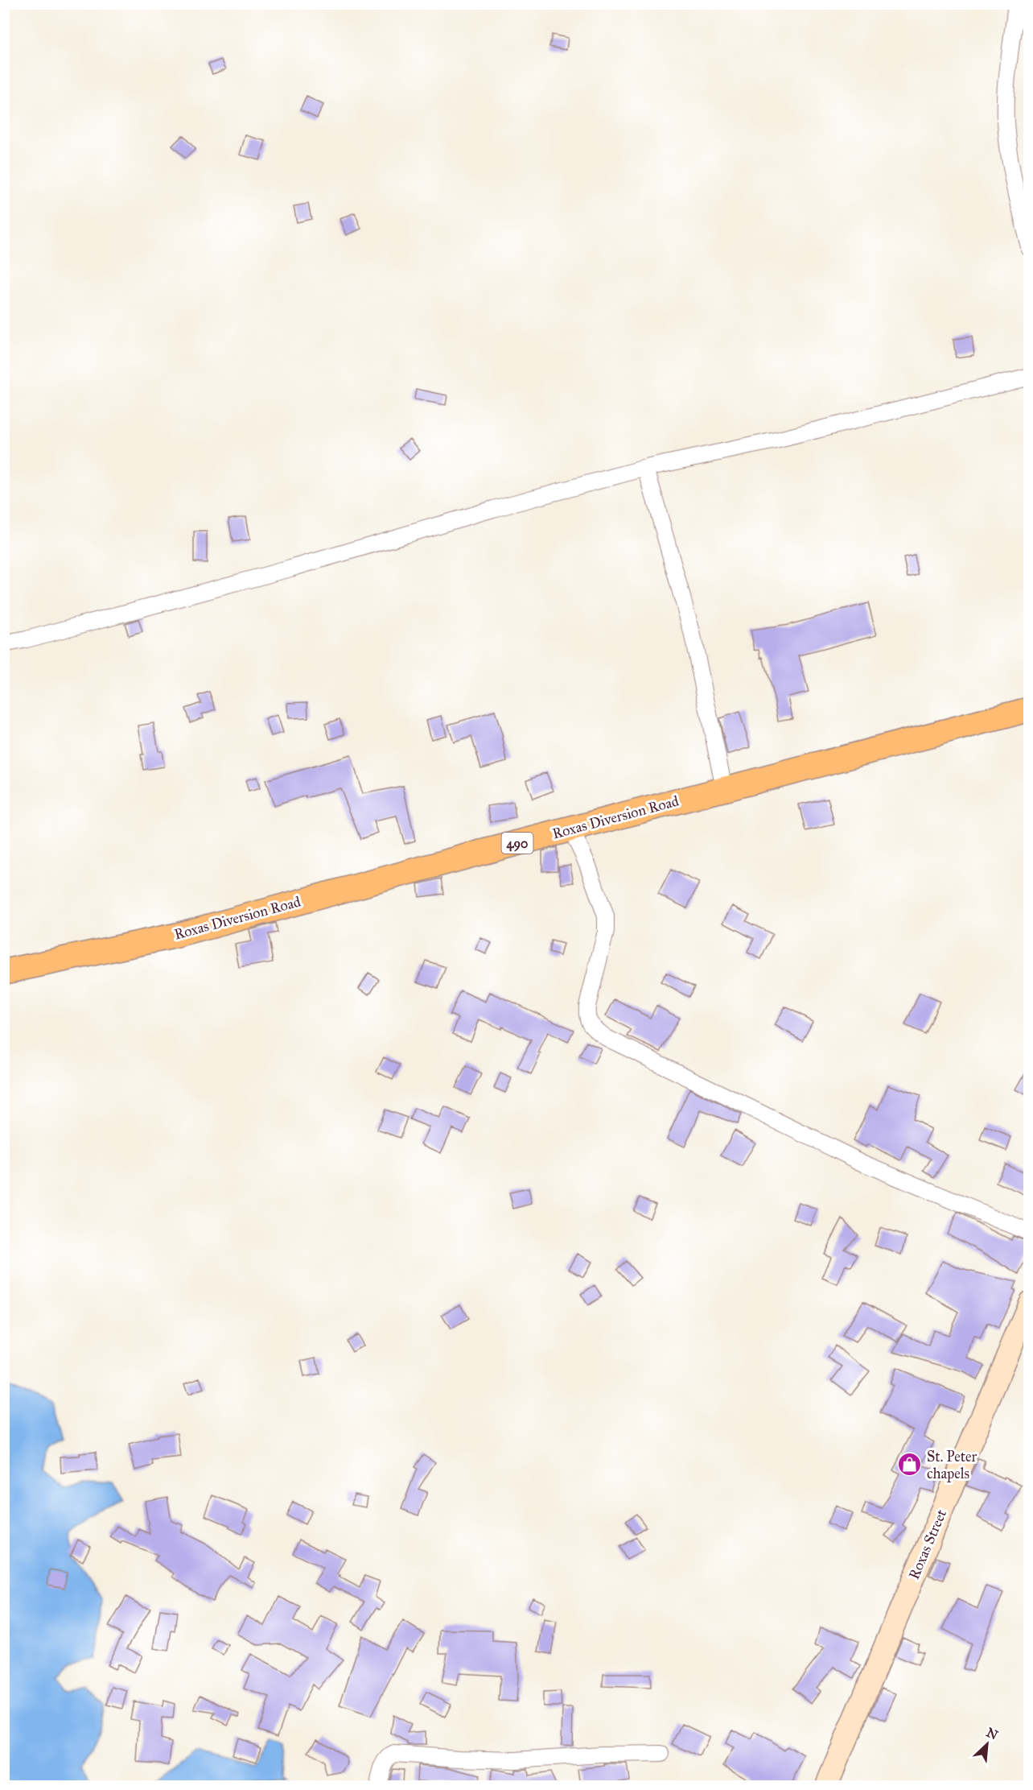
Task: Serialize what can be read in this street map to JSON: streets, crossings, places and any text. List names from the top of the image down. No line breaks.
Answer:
{"streets":{"main road":["Roxas Diversion Road","490","Roxas Street"]},"places":{"shop":["St. Peter chapels"]},"north":"top right"}
